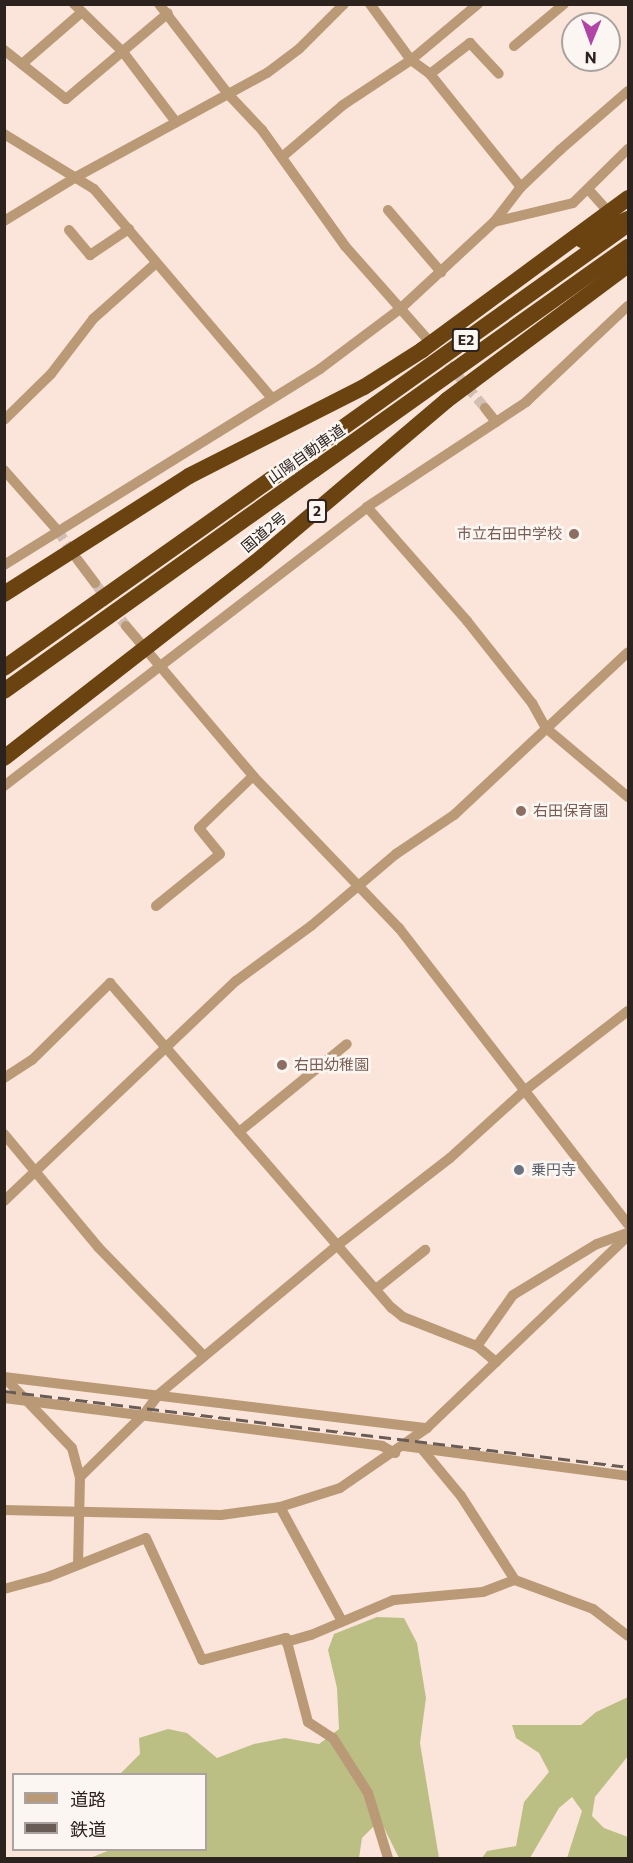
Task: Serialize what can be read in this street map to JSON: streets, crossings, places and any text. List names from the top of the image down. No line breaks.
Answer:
{"streets":{"highway":["E2","山陽自動車道","2","国道2号"]},"places":["市立右田中学校","右田保育園","右田幼稚園","乗円寺"],"legend":["道路","鉄道"],"north":"bottom"}
